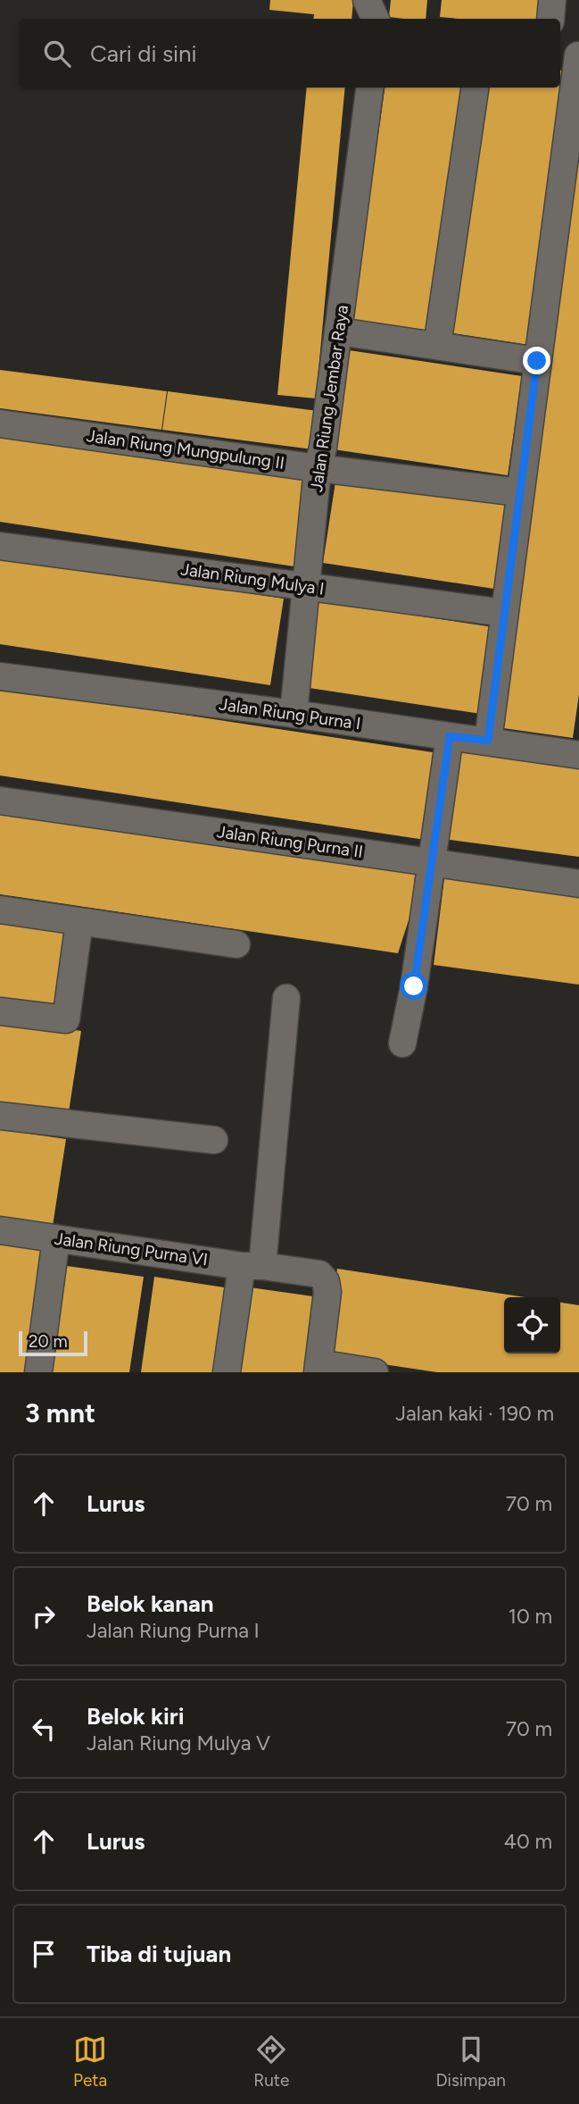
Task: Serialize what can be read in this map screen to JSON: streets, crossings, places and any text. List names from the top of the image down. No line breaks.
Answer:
{"streets":{"street":["Jalan Riung Jembar Raya","Jalan Riung Mungpulung II","Jalan Riung Mulya I","Jalan Riung Purna I","Jalan Riung Purna II","Jalan Riung Purna VI"]},"crossings":[["Jalan Riung Jembar Raya","Jalan Riung Mungpulung II"],["Jalan Riung Jembar Raya","Jalan Riung Mulya I"],["Jalan Riung Jembar Raya","Jalan Riung Purna I"]],"scale_bar":"20 m","page":{"search":"Cari di sini","scale":"20 m","heading":["3 mnt","Jalan kaki · 190 m"],"list":[["Lurus","70 m"],["Belok kanan","Jalan Riung Purna I","10 m"],["Belok kiri","Jalan Riung Mulya V","70 m"],["Lurus","40 m"],"Tiba di tujuan"],"nav":["Peta","Rute","Disimpan"]}}
